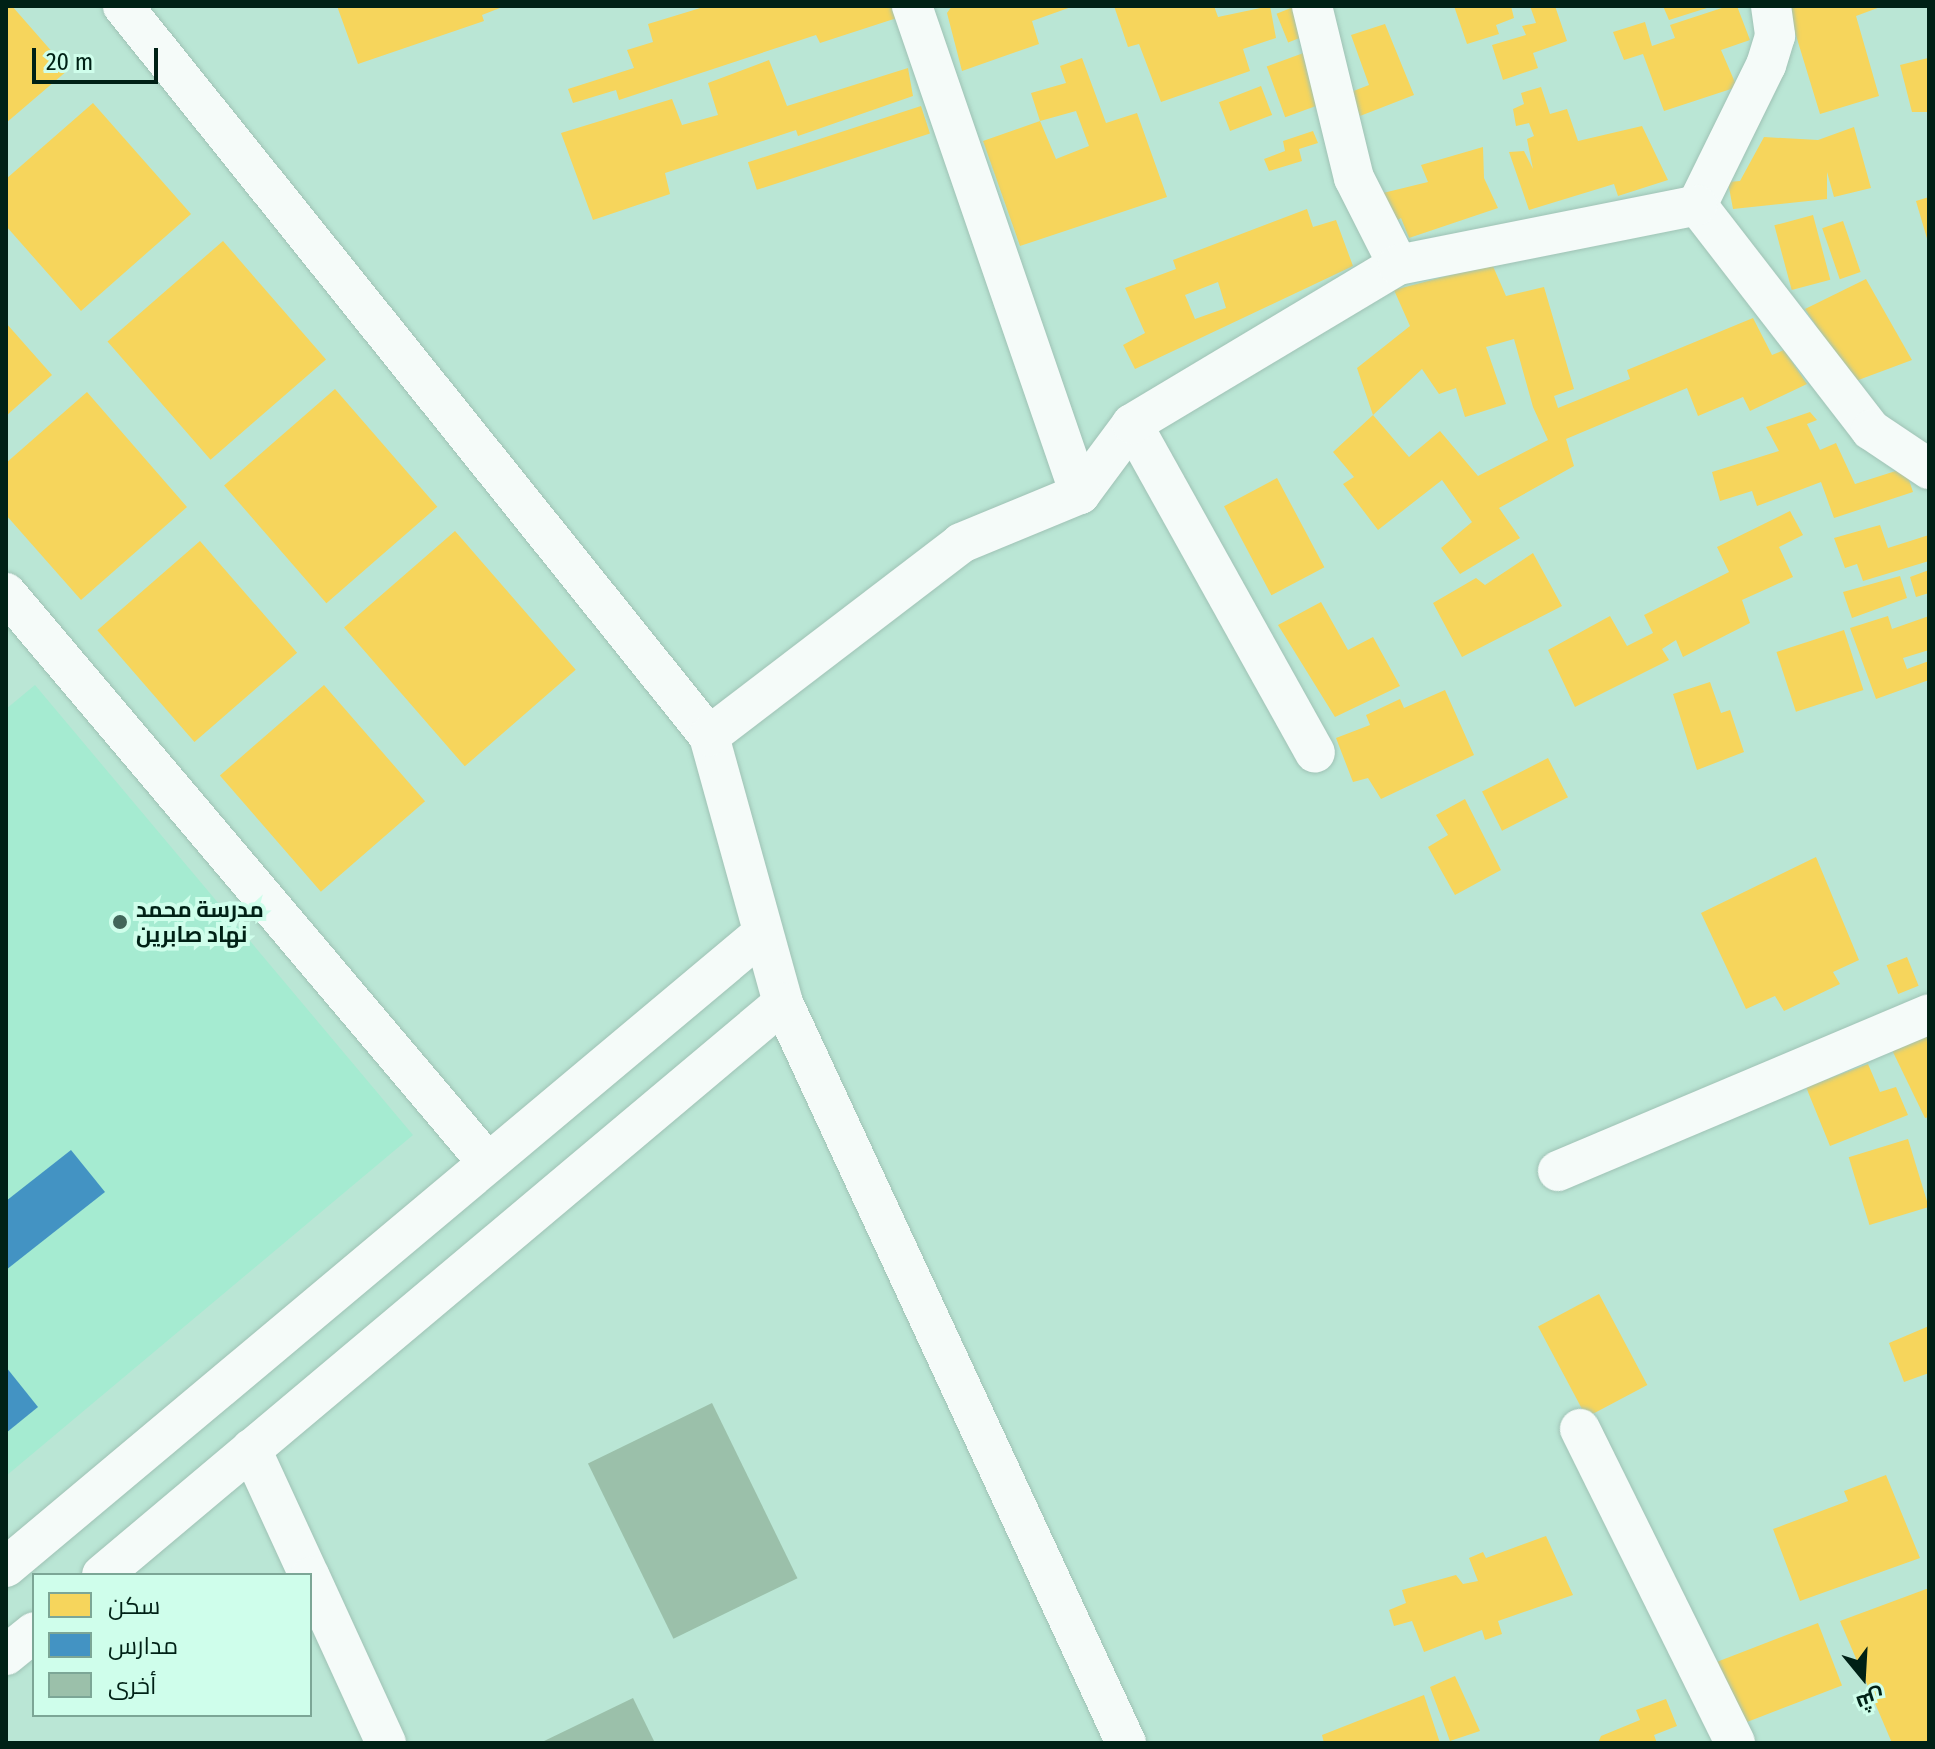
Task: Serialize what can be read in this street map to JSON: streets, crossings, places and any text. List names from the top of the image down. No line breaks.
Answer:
{"places":["مدرسة محمد نهاد صابرين"],"legend":["سكن","مدارس","أخرى"],"scale_bar":"20 m","north":"bottom"}
